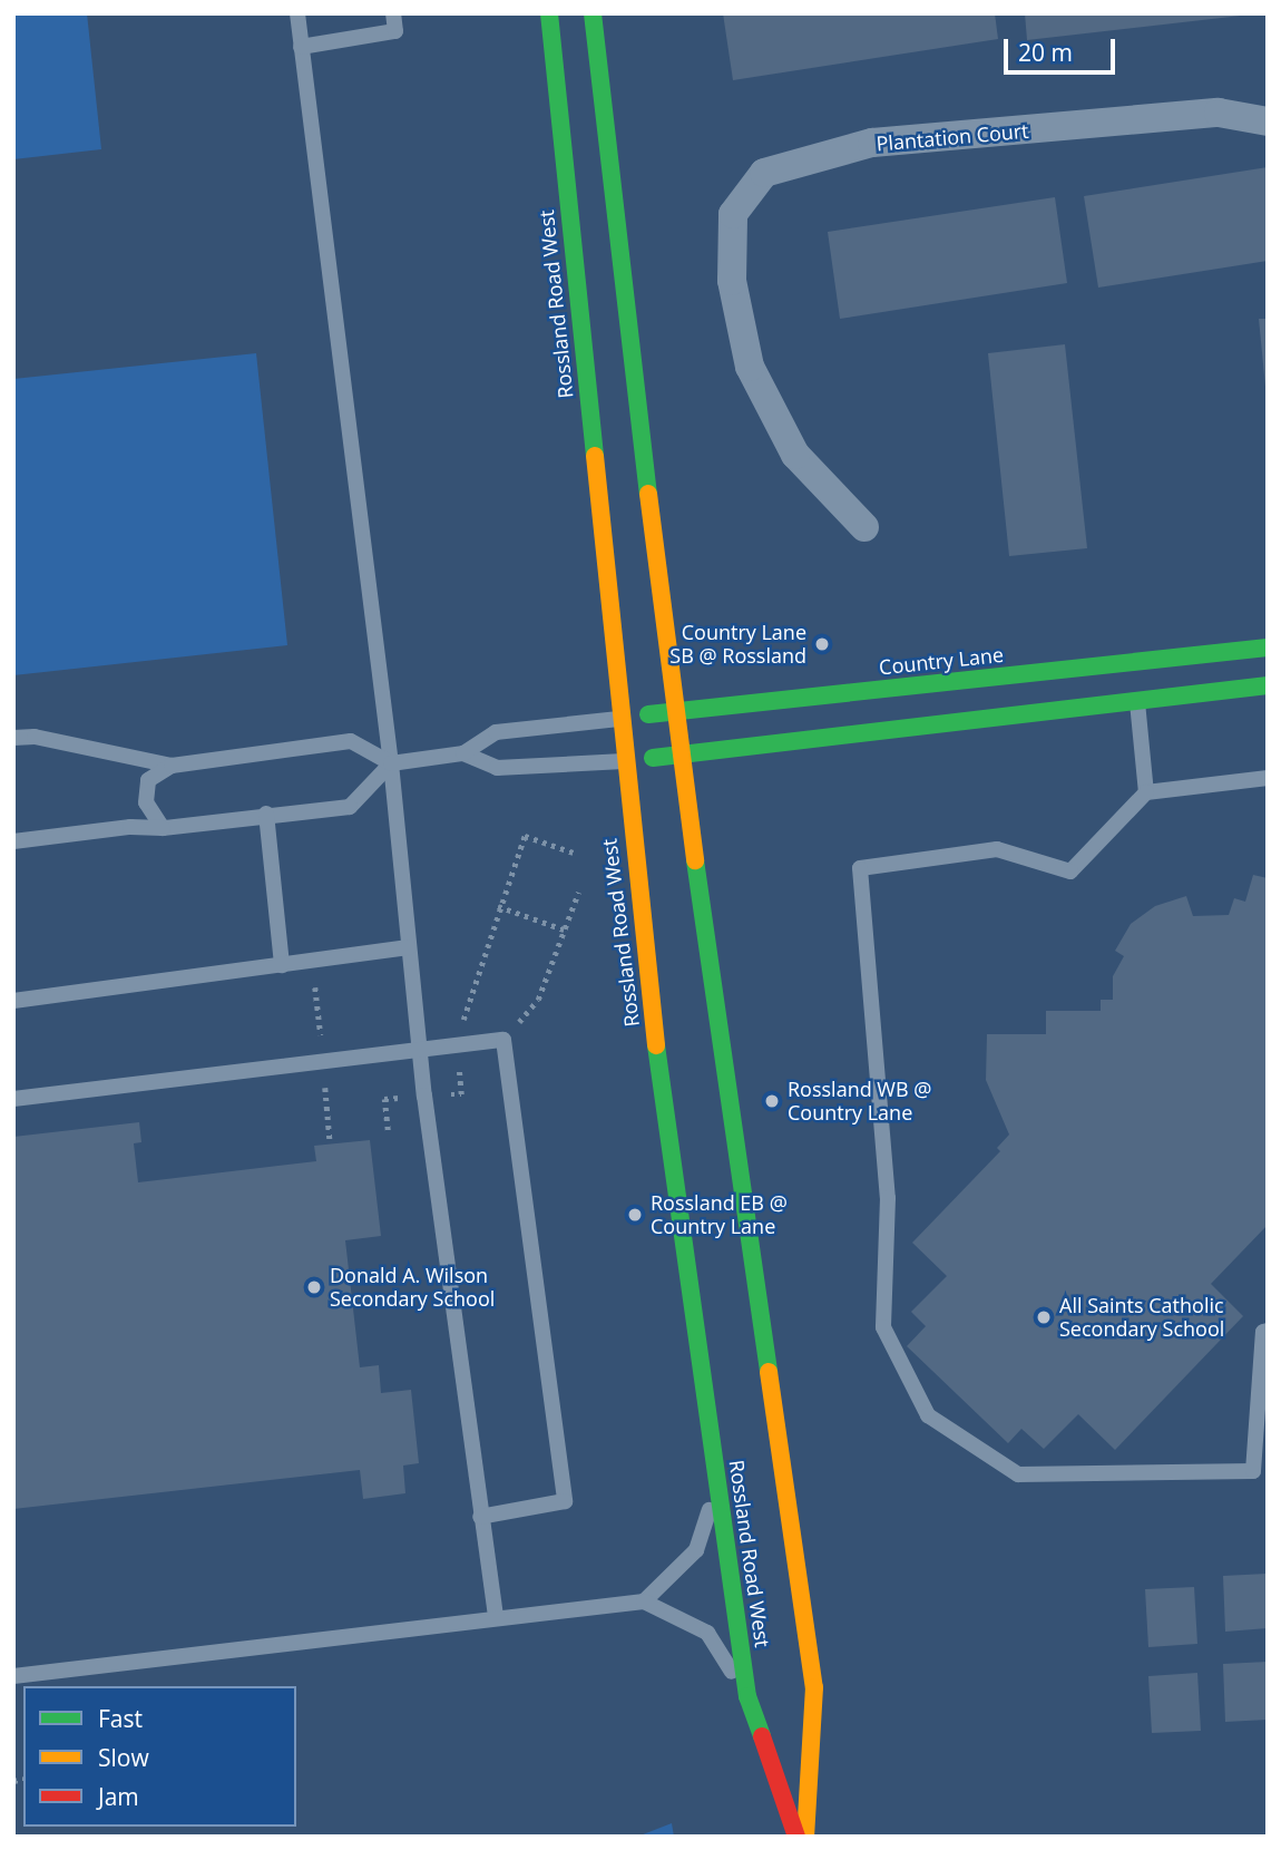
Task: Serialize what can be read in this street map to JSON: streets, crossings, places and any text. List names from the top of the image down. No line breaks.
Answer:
{"streets":{"main road":["Rossland Road West","Country Lane"],"street":["Plantation Court"]},"crossings":[["Rossland Road West","Country Lane"]],"places":["Country Lane SB @ Rossland","Rossland WB @ Country Lane","Rossland EB @ Country Lane","Donald A. Wilson Secondary School","All Saints Catholic Secondary School"],"legend":["Fast","Slow","Jam"],"scale_bar":"20 m"}
